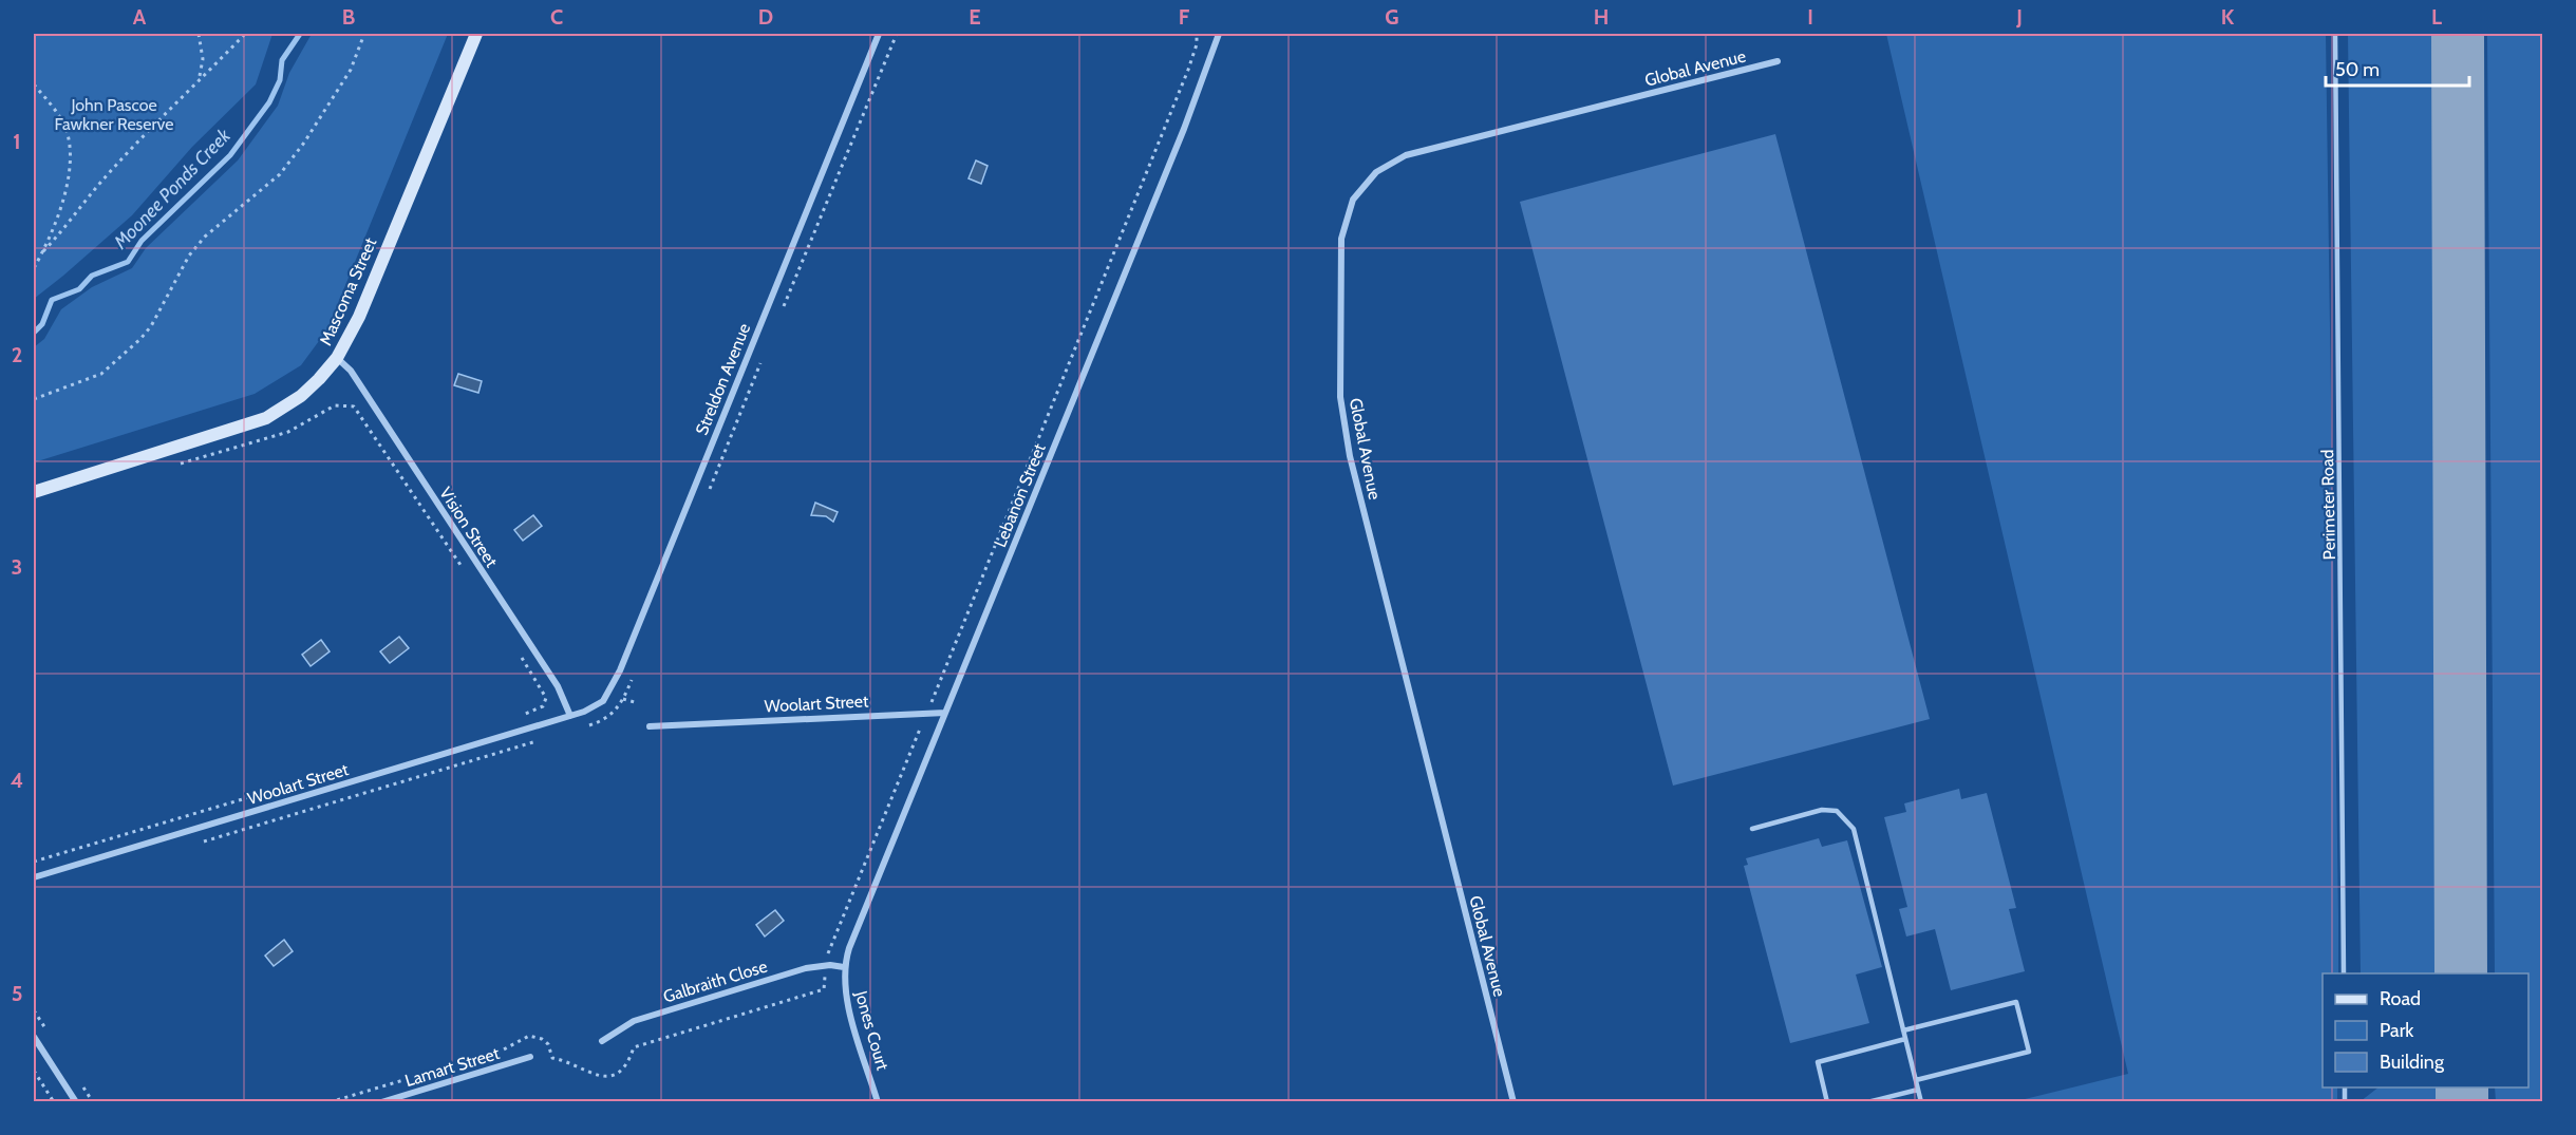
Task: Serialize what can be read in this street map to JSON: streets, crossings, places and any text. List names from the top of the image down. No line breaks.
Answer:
{"streets":{"main road":["Mascoma Street"],"street":["Global Avenue","Streldon Avenue","Lebanon Street","Vision Street","Woolart Street","Galbraith Close","Jones Court","Lamart Street"],"lane":["Perimeter Road"]},"crossings":[["Mascoma Street","Vision Street"],["Streldon Avenue","Vision Street"],["Streldon Avenue","Woolart Street"],["Lebanon Street","Woolart Street"],["Lebanon Street","Galbraith Close"],["Lebanon Street","Jones Court"],["Vision Street","Woolart Street"],["Galbraith Close","Jones Court"]],"water":["Moonee Ponds Creek"],"parks":["John Pascoe Fawkner Reserve"],"legend":["Road","Park","Building"],"scale_bar":"50 m","grid":{"columns":["A","B","C","D","E","F","G","H","I","J","K","L"],"rows":["1","2","3","4","5"]}}
